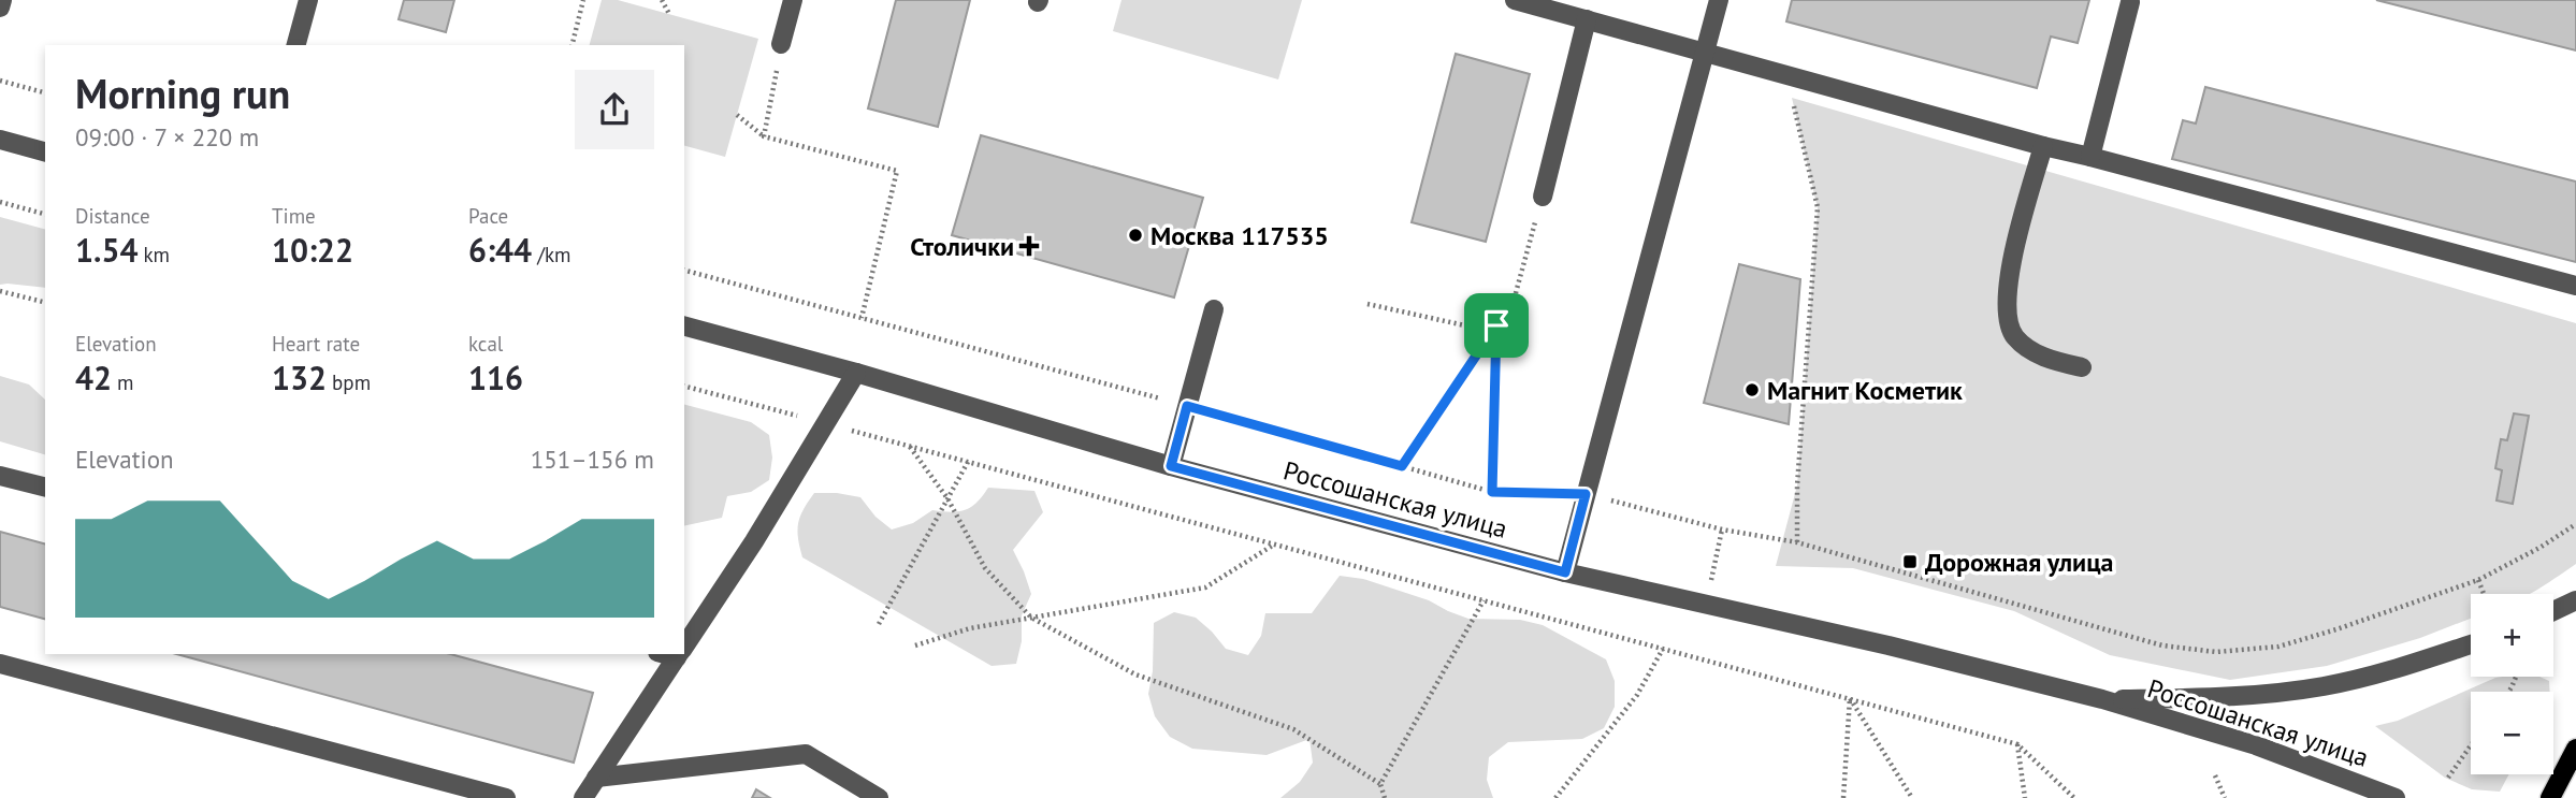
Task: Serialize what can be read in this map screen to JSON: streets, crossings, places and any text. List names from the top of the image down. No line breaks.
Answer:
{"streets":{"street":["Россошанская улица"]},"places":{"other":["Москва 117535","Магнит Косметик"],"health":["Столички"],"transit":["Дорожная улица"]},"page":{"heading":["Morning run","09:00 · 7 × 220 m"],"stats":[["Distance","1.54 km"],["Time","10:22"],["Pace","6:44 /km"],["Elevation","42 m"],["Heart rate","132 bpm"],["kcal","116"]],"chart":["Elevation","151–156 m"],"map_buttons":["+","−"]}}
